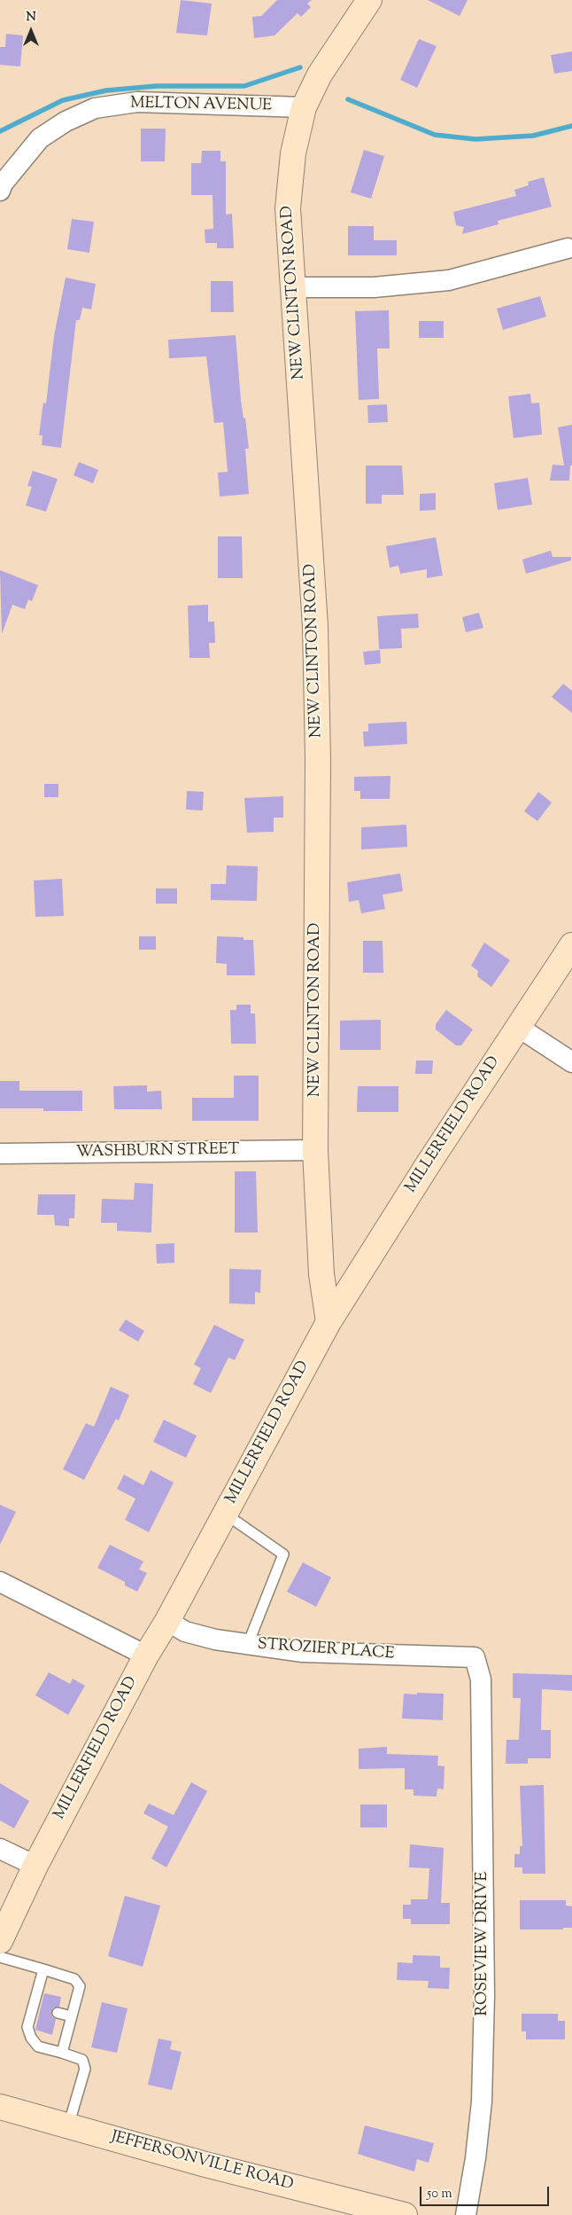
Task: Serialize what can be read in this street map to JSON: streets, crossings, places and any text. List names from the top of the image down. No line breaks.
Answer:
{"streets":{"main road":["NEW CLINTON ROAD","MILLERFIELD ROAD","JEFFERSONVILLE ROAD"],"street":["MELTON AVENUE","WASHBURN STREET","STROZIER PLACE","ROSEVIEW DRIVE"]},"crossings":[["MELTON AVENUE","NEW CLINTON ROAD"],["NEW CLINTON ROAD","MILLERFIELD ROAD"],["NEW CLINTON ROAD","WASHBURN STREET"],["MILLERFIELD ROAD","STROZIER PLACE"],["STROZIER PLACE","ROSEVIEW DRIVE"]],"scale_bar":"50 m","north":"top"}
